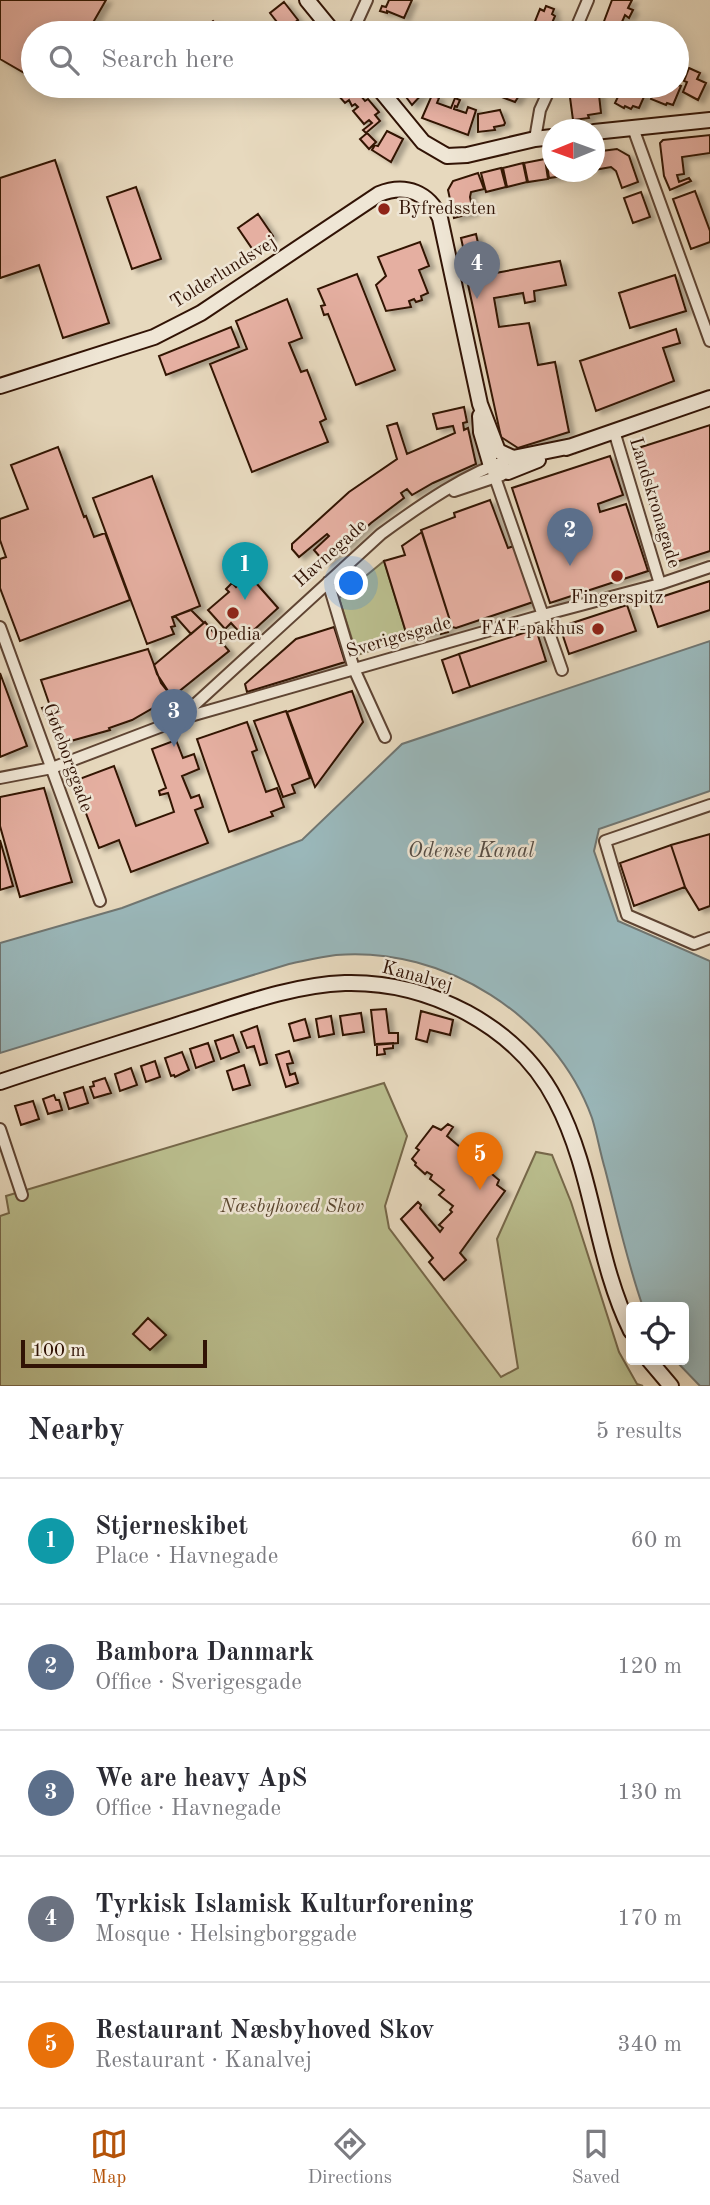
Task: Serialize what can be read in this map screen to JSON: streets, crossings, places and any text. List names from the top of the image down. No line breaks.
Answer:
{"streets":{"street":["Tolderlundsvej","Landskronagade","Havnegade","Sverigesgade","Gøteborggade","Kanalvej"]},"crossings":[["Tolderlundsvej","Havnegade"],["Landskronagade","Havnegade"],["Landskronagade","Sverigesgade"],["Havnegade","Sverigesgade"],["Havnegade","Gøteborggade"]],"water":["Odense Kanal"],"parks":["Næsbyhoved Skov"],"places":["Byfredssten","Fingerspitz","Opedia","FAF-pakhus"],"scale_bar":"100 m","north":"left","page":{"search":"Search here","pins":["4","2","1","3","5"],"scale":"100 m","heading":["Nearby","5 results"],"list":[{"mark":"1","name":"Stjerneskibet","note":"Place · Havnegade","value":"60 m"},{"mark":"2","name":"Bambora Danmark","note":"Office · Sverigesgade","value":"120 m"},{"mark":"3","name":"We are heavy ApS","note":"Office · Havnegade","value":"130 m"},{"mark":"4","name":"Tyrkisk Islamisk Kulturforening","note":"Mosque · Helsingborggade","value":"170 m"},{"mark":"5","name":"Restaurant Næsbyhoved Skov","note":"Restaurant · Kanalvej","value":"340 m"}],"nav":["Map","Directions","Saved"]}}
